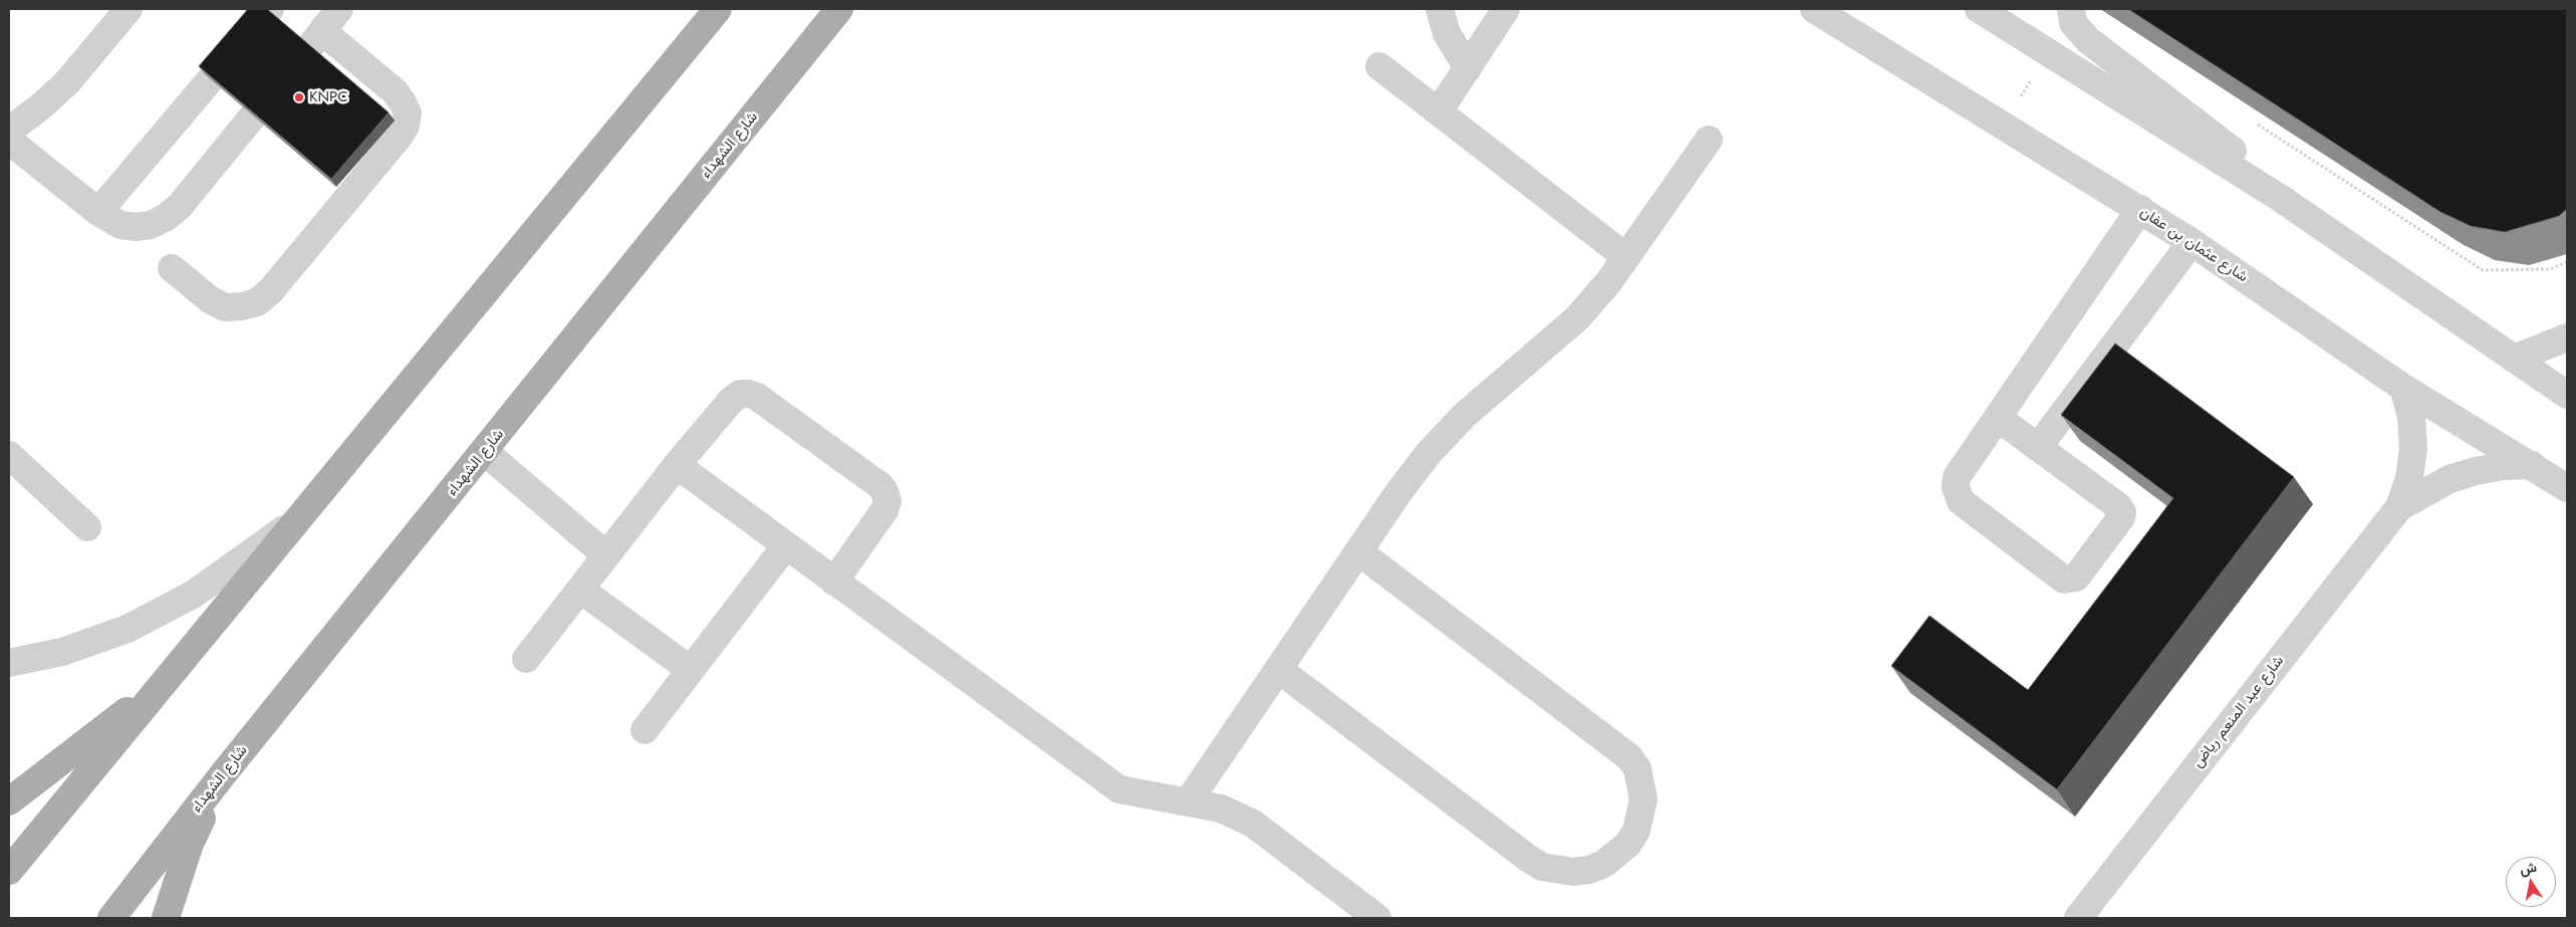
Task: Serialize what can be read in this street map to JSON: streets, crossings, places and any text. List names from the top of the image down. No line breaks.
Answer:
{"streets":{"main road":["شارع الشهداء"],"street":["شارع عثمان بن عفان","شارع عبد المنعم رياض"]},"places":["KNPC"],"north":"top"}
